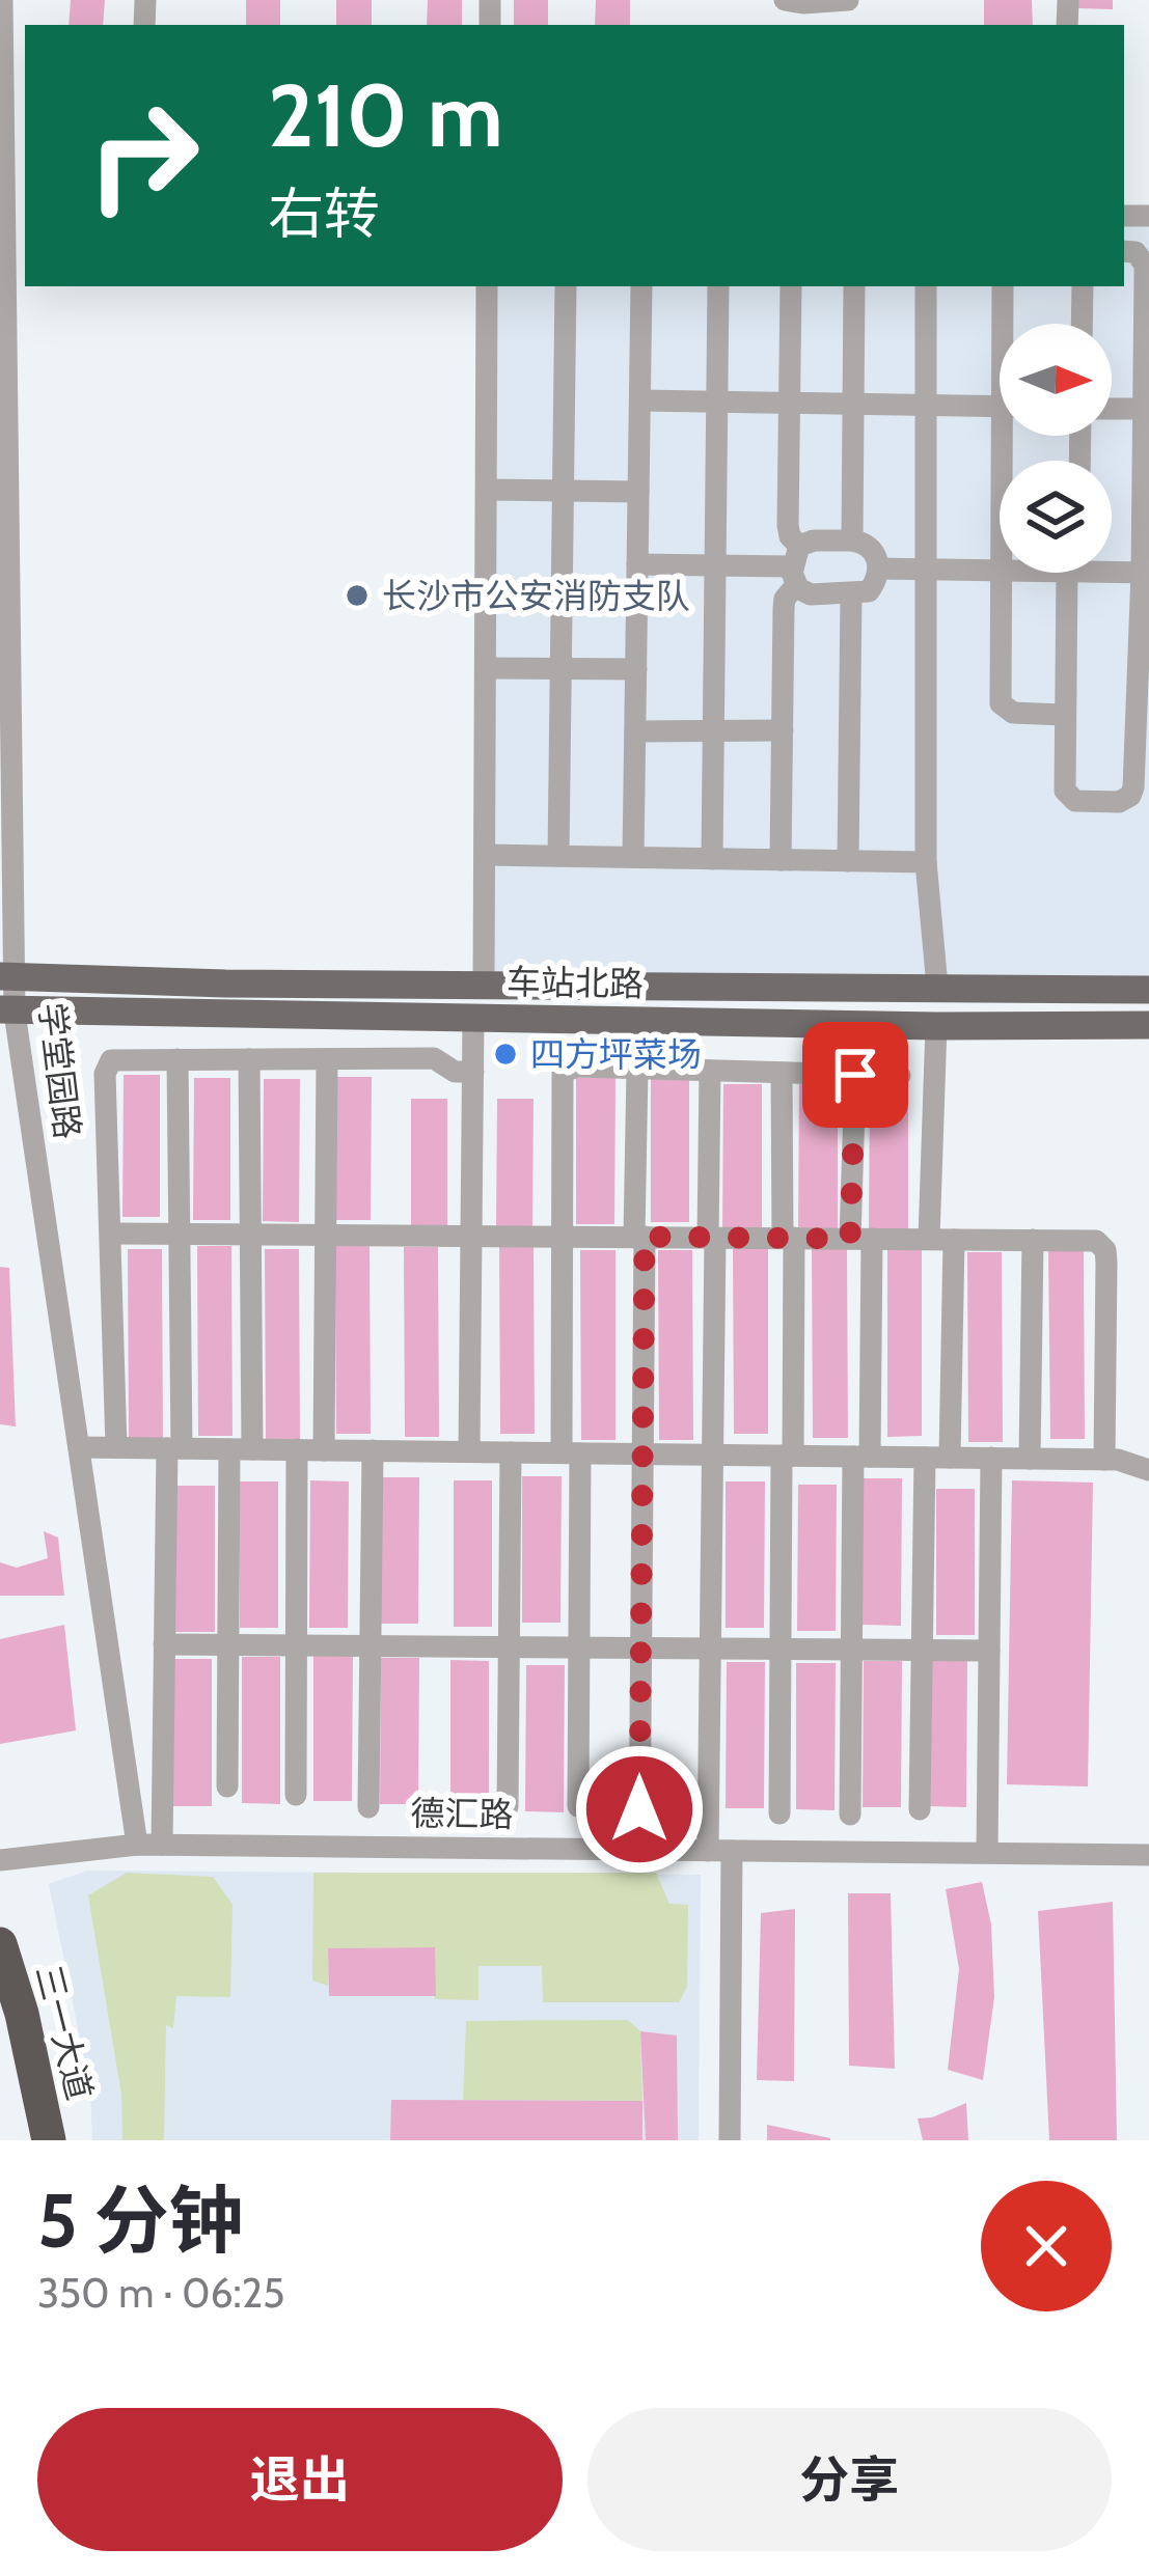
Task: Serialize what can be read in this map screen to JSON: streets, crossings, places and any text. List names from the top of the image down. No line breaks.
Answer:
{"streets":{"highway":["三一大道"],"main road":["车站北路"],"street":["学堂园路","德汇路"]},"crossings":[["车站北路","学堂园路"],["学堂园路","德汇路"]],"places":["长沙市公安消防支队","四方坪菜场"],"north":"right","page":{"turn":["210 m","右转"],"heading":["5 分钟","350 m · 06:25"],"buttons":["退出","分享"]}}
